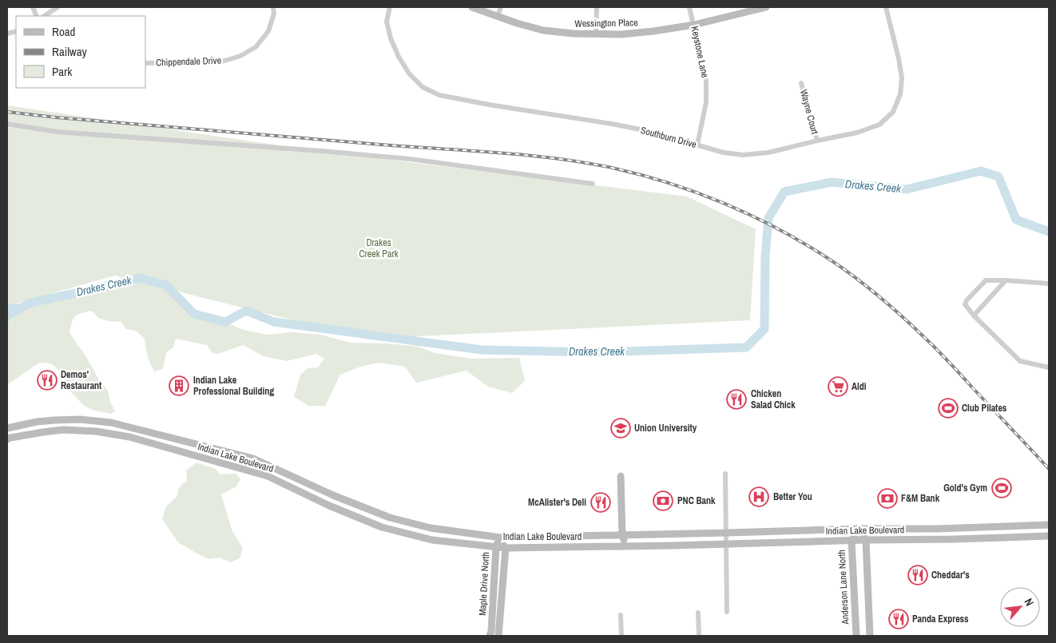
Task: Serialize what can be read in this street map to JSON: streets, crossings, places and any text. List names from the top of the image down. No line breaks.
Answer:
{"streets":{"main road":["Wessington Place","Indian Lake Boulevard","Maple Drive North","Anderson Lane North"],"street":["Keystone Lane","Chippendale Drive","Wayne Court","Southburn Drive"]},"crossings":[["Wessington Place","Keystone Lane"],["Keystone Lane","Southburn Drive"],["Wayne Court","Southburn Drive"],["Indian Lake Boulevard","Maple Drive North"],["Indian Lake Boulevard","Anderson Lane North"]],"water":["Drakes Creek"],"parks":["Drakes Creek Park"],"places":{"restaurant":["Demos' Restaurant","Chicken Salad Chick","McAlister's Deli","Cheddar's","Panda Express"],"building":["Indian Lake Professional Building"],"supermarket":["Aldi"],"sports":["Club Pilates","Gold's Gym"],"school or university":["Union University"],"hospital":["Better You"],"bank":["F&M Bank","PNC Bank"]},"legend":["Road","Railway","Park"],"north":"top right"}
